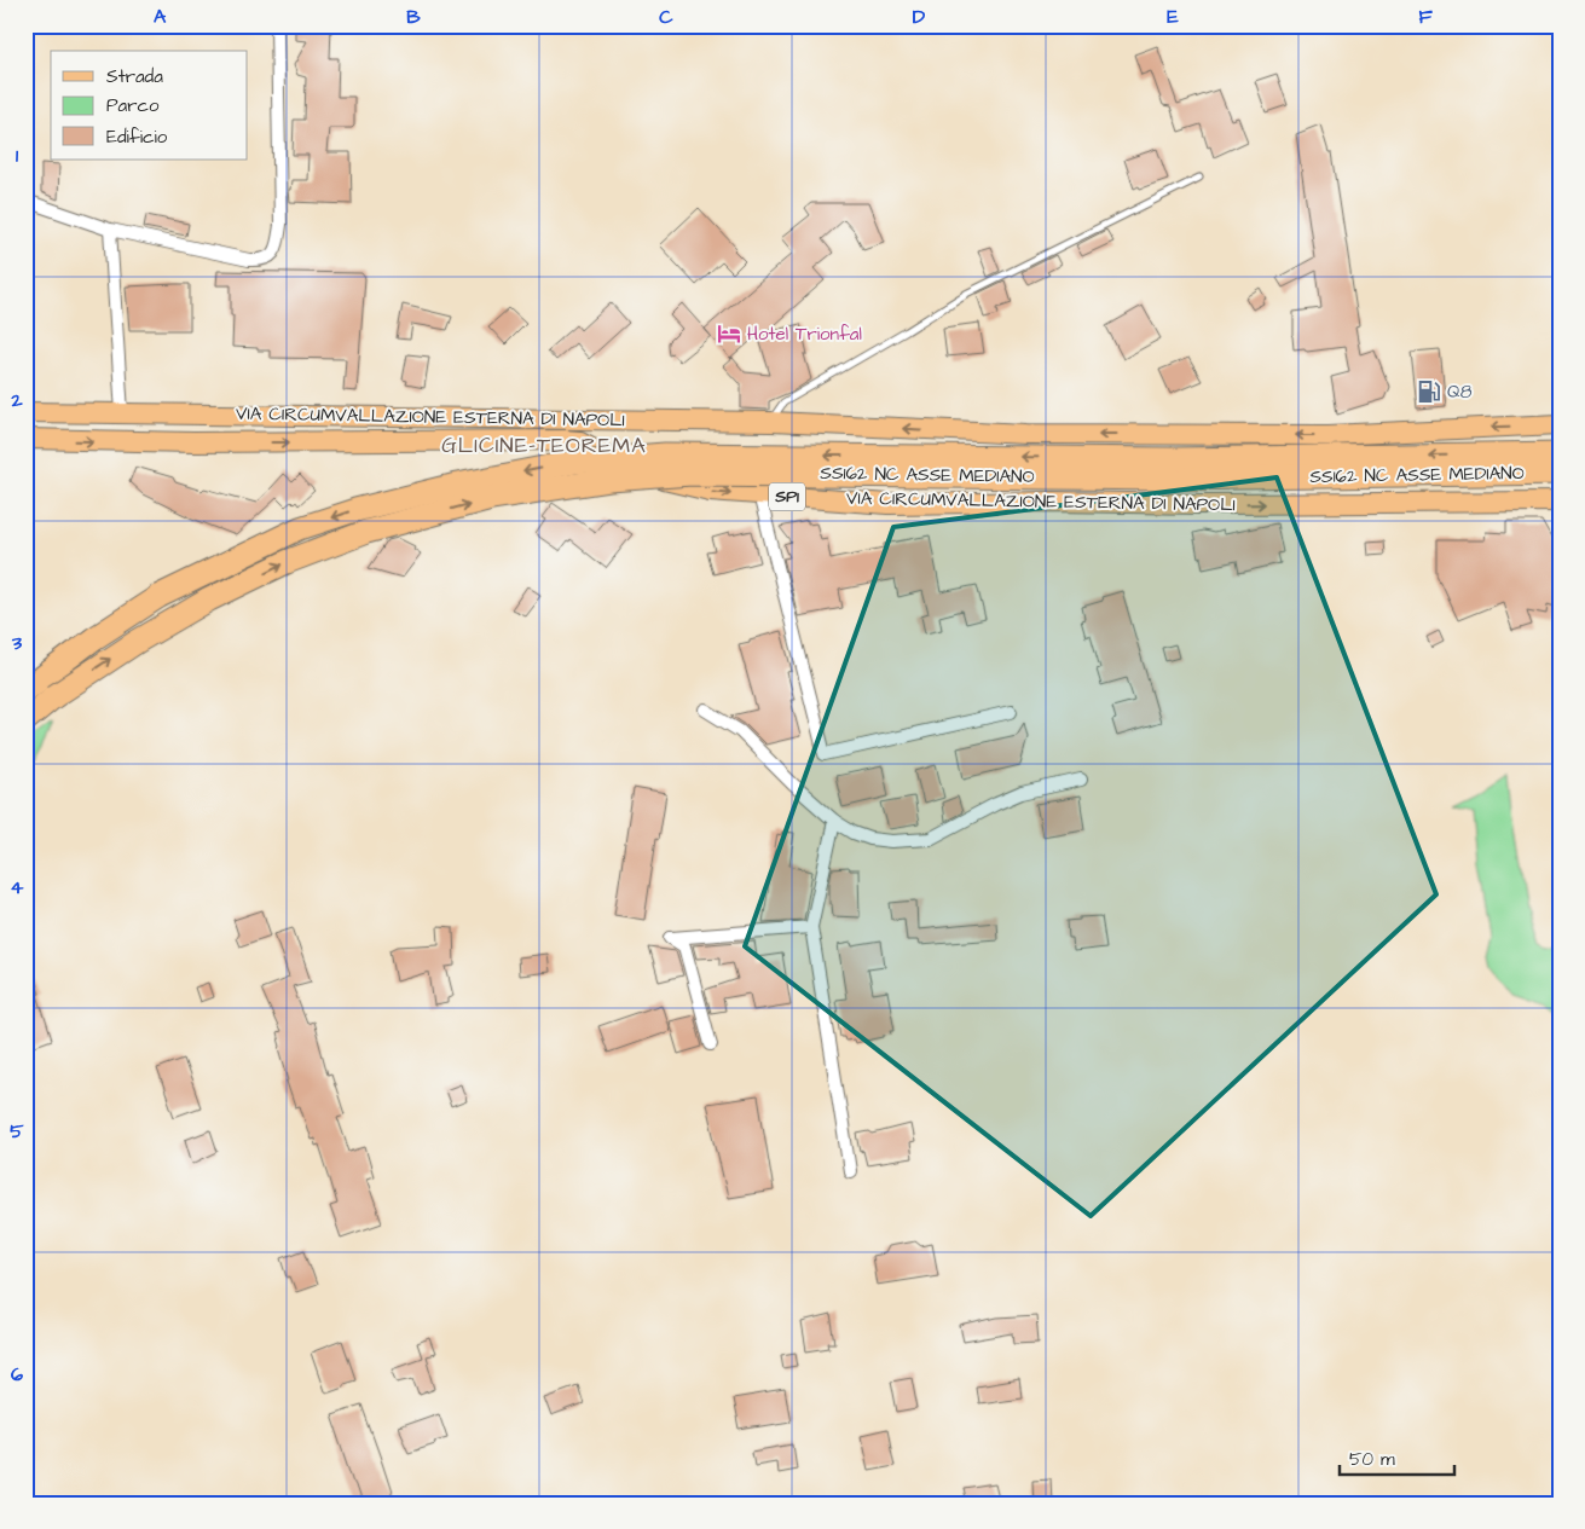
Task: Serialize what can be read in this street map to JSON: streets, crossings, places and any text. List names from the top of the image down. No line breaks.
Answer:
{"streets":{"highway":["SS162 NC ASSE MEDIANO"],"main road":["VIA CIRCUMVALLAZIONE ESTERNA DI NAPOLI","SP1"]},"districts":["GLICINE-TEOREMA"],"places":{"hotel":["Hotel Trionfal"],"fuel station":["Q8"]},"legend":["Strada","Parco","Edificio"],"scale_bar":"50 m","grid":{"columns":["A","B","C","D","E","F"],"rows":["1","2","3","4","5","6"]}}
